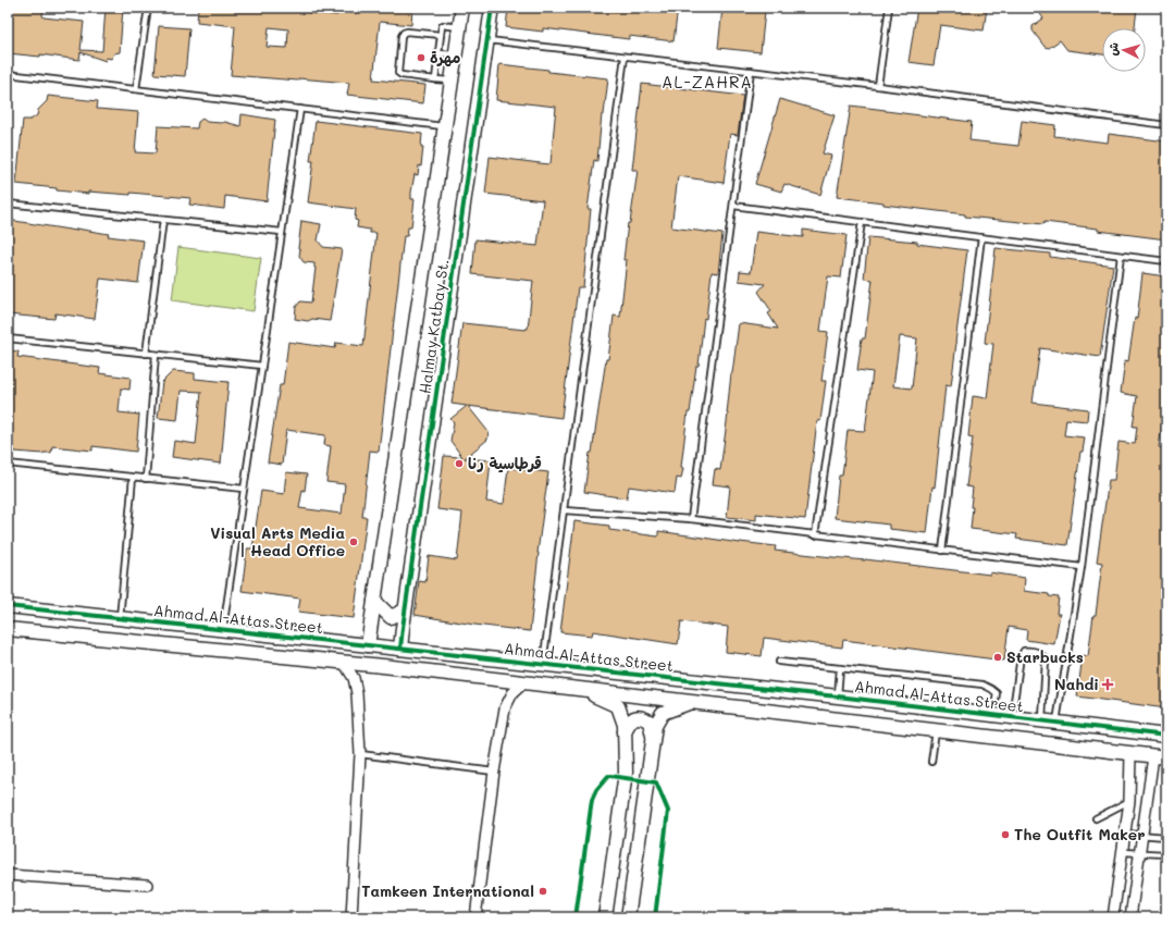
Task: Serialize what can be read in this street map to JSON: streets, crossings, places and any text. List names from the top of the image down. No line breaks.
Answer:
{"streets":{"street":["Halmay Katbay St.","Ahmad Al-Attas Street"]},"crossings":[["Halmay Katbay St.","Ahmad Al-Attas Street"]],"districts":["AL-ZAHRA"],"places":{"other":["مهرة","قرطاسية رنا","Visual Arts Media | Head Office","Starbucks","The Outfit Maker","Tamkeen International"],"health":["Nahdi"]},"north":"left"}
